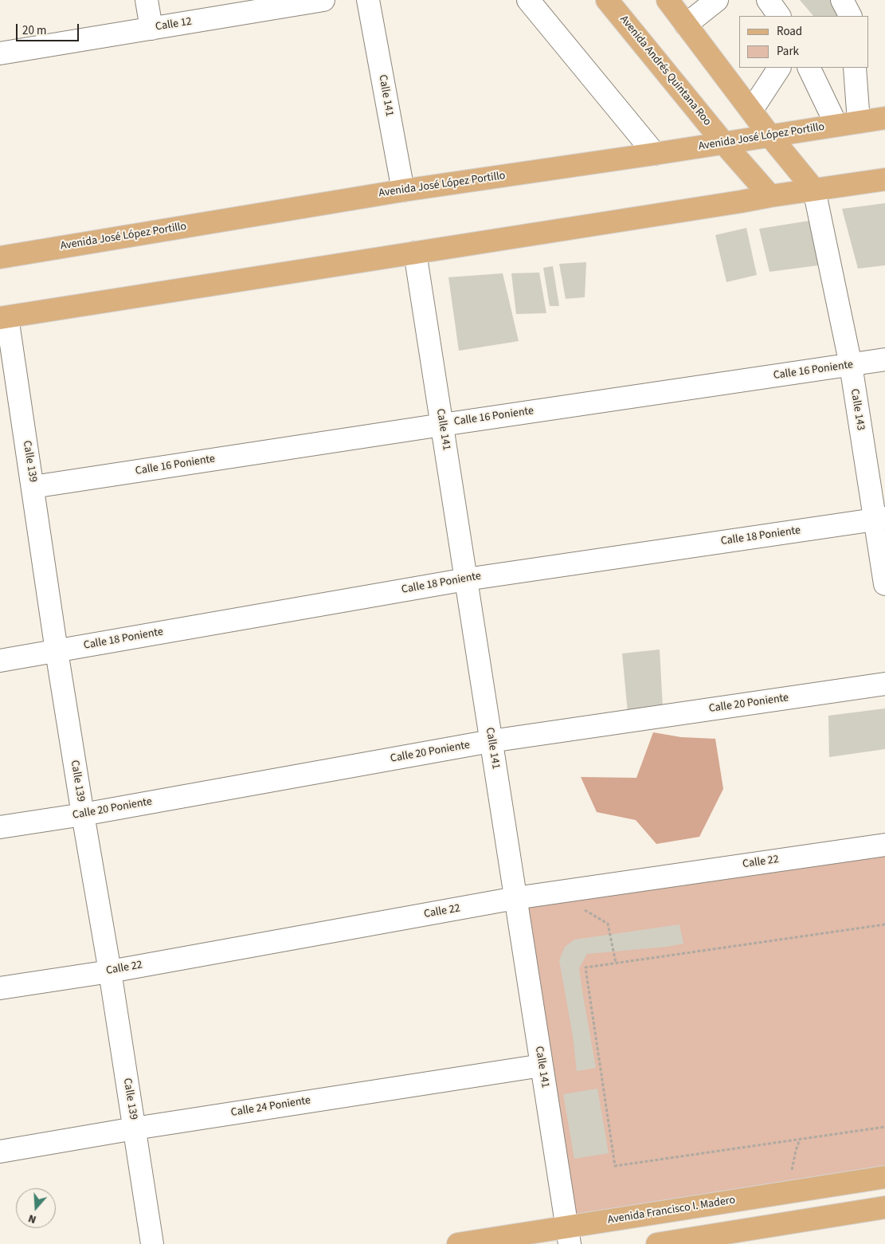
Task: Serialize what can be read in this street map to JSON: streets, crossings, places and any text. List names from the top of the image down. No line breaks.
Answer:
{"streets":{"main road":["Avenida Andrés Quintana Roo","Avenida José López Portillo","Avenida Francisco I. Madero"],"street":["Calle 12","Calle 141","Calle 16 Poniente","Calle 143","Calle 139","Calle 18 Poniente","Calle 20 Poniente","Calle 22","Calle 24 Poniente"]},"crossings":[["Avenida Andrés Quintana Roo","Avenida José López Portillo"],["Calle 141","Avenida José López Portillo"],["Calle 141","Calle 16 Poniente"],["Calle 141","Calle 18 Poniente"],["Calle 141","Calle 20 Poniente"],["Calle 141","Calle 22"],["Calle 141","Calle 24 Poniente"],["Calle 141","Avenida Francisco I. Madero"],["Calle 16 Poniente","Calle 143"],["Calle 16 Poniente","Calle 139"],["Calle 143","Calle 18 Poniente"],["Calle 139","Calle 18 Poniente"],["Calle 139","Calle 20 Poniente"],["Calle 139","Calle 22"],["Calle 139","Calle 24 Poniente"]],"legend":["Road","Park"],"scale_bar":"20 m","north":"bottom"}
